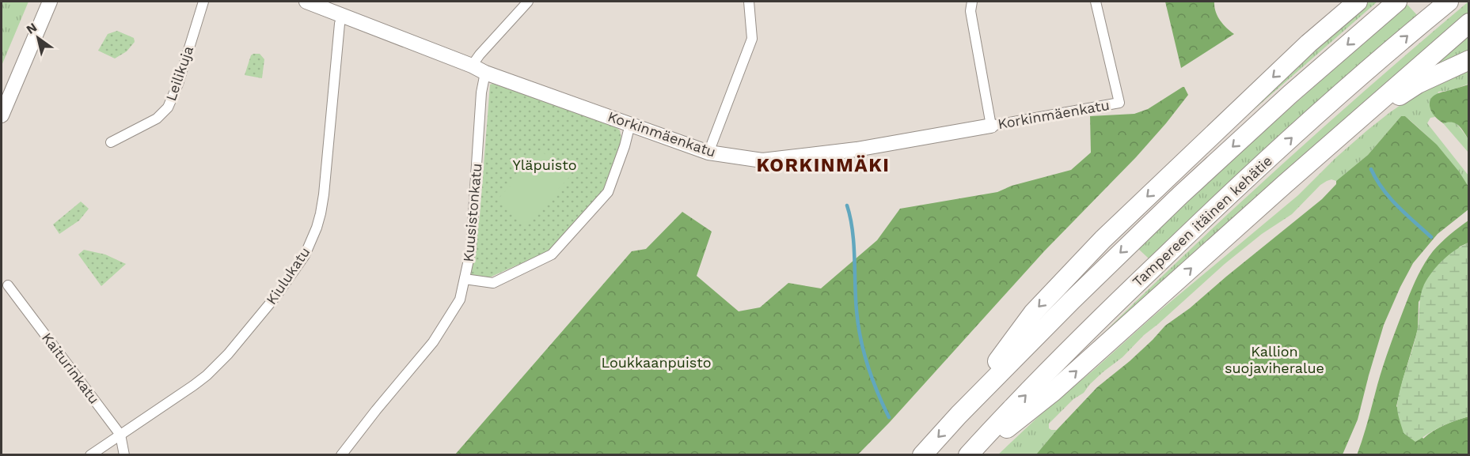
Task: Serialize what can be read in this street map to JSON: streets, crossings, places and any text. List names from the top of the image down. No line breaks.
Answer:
{"streets":{"highway":["Tampereen itäinen kehätie"],"street":["Leilikuja","Korkinmäenkatu","Kuusistonkatu","Kiulukatu","Kaiturinkatu"]},"crossings":[["Korkinmäenkatu","Kuusistonkatu"],["Korkinmäenkatu","Kiulukatu"],["Kiulukatu","Kaiturinkatu"]],"districts":["KORKINMÄKI"],"parks":["Yläpuisto","Kallion suojaviheralue","Loukkaanpuisto"],"north":"top left"}
